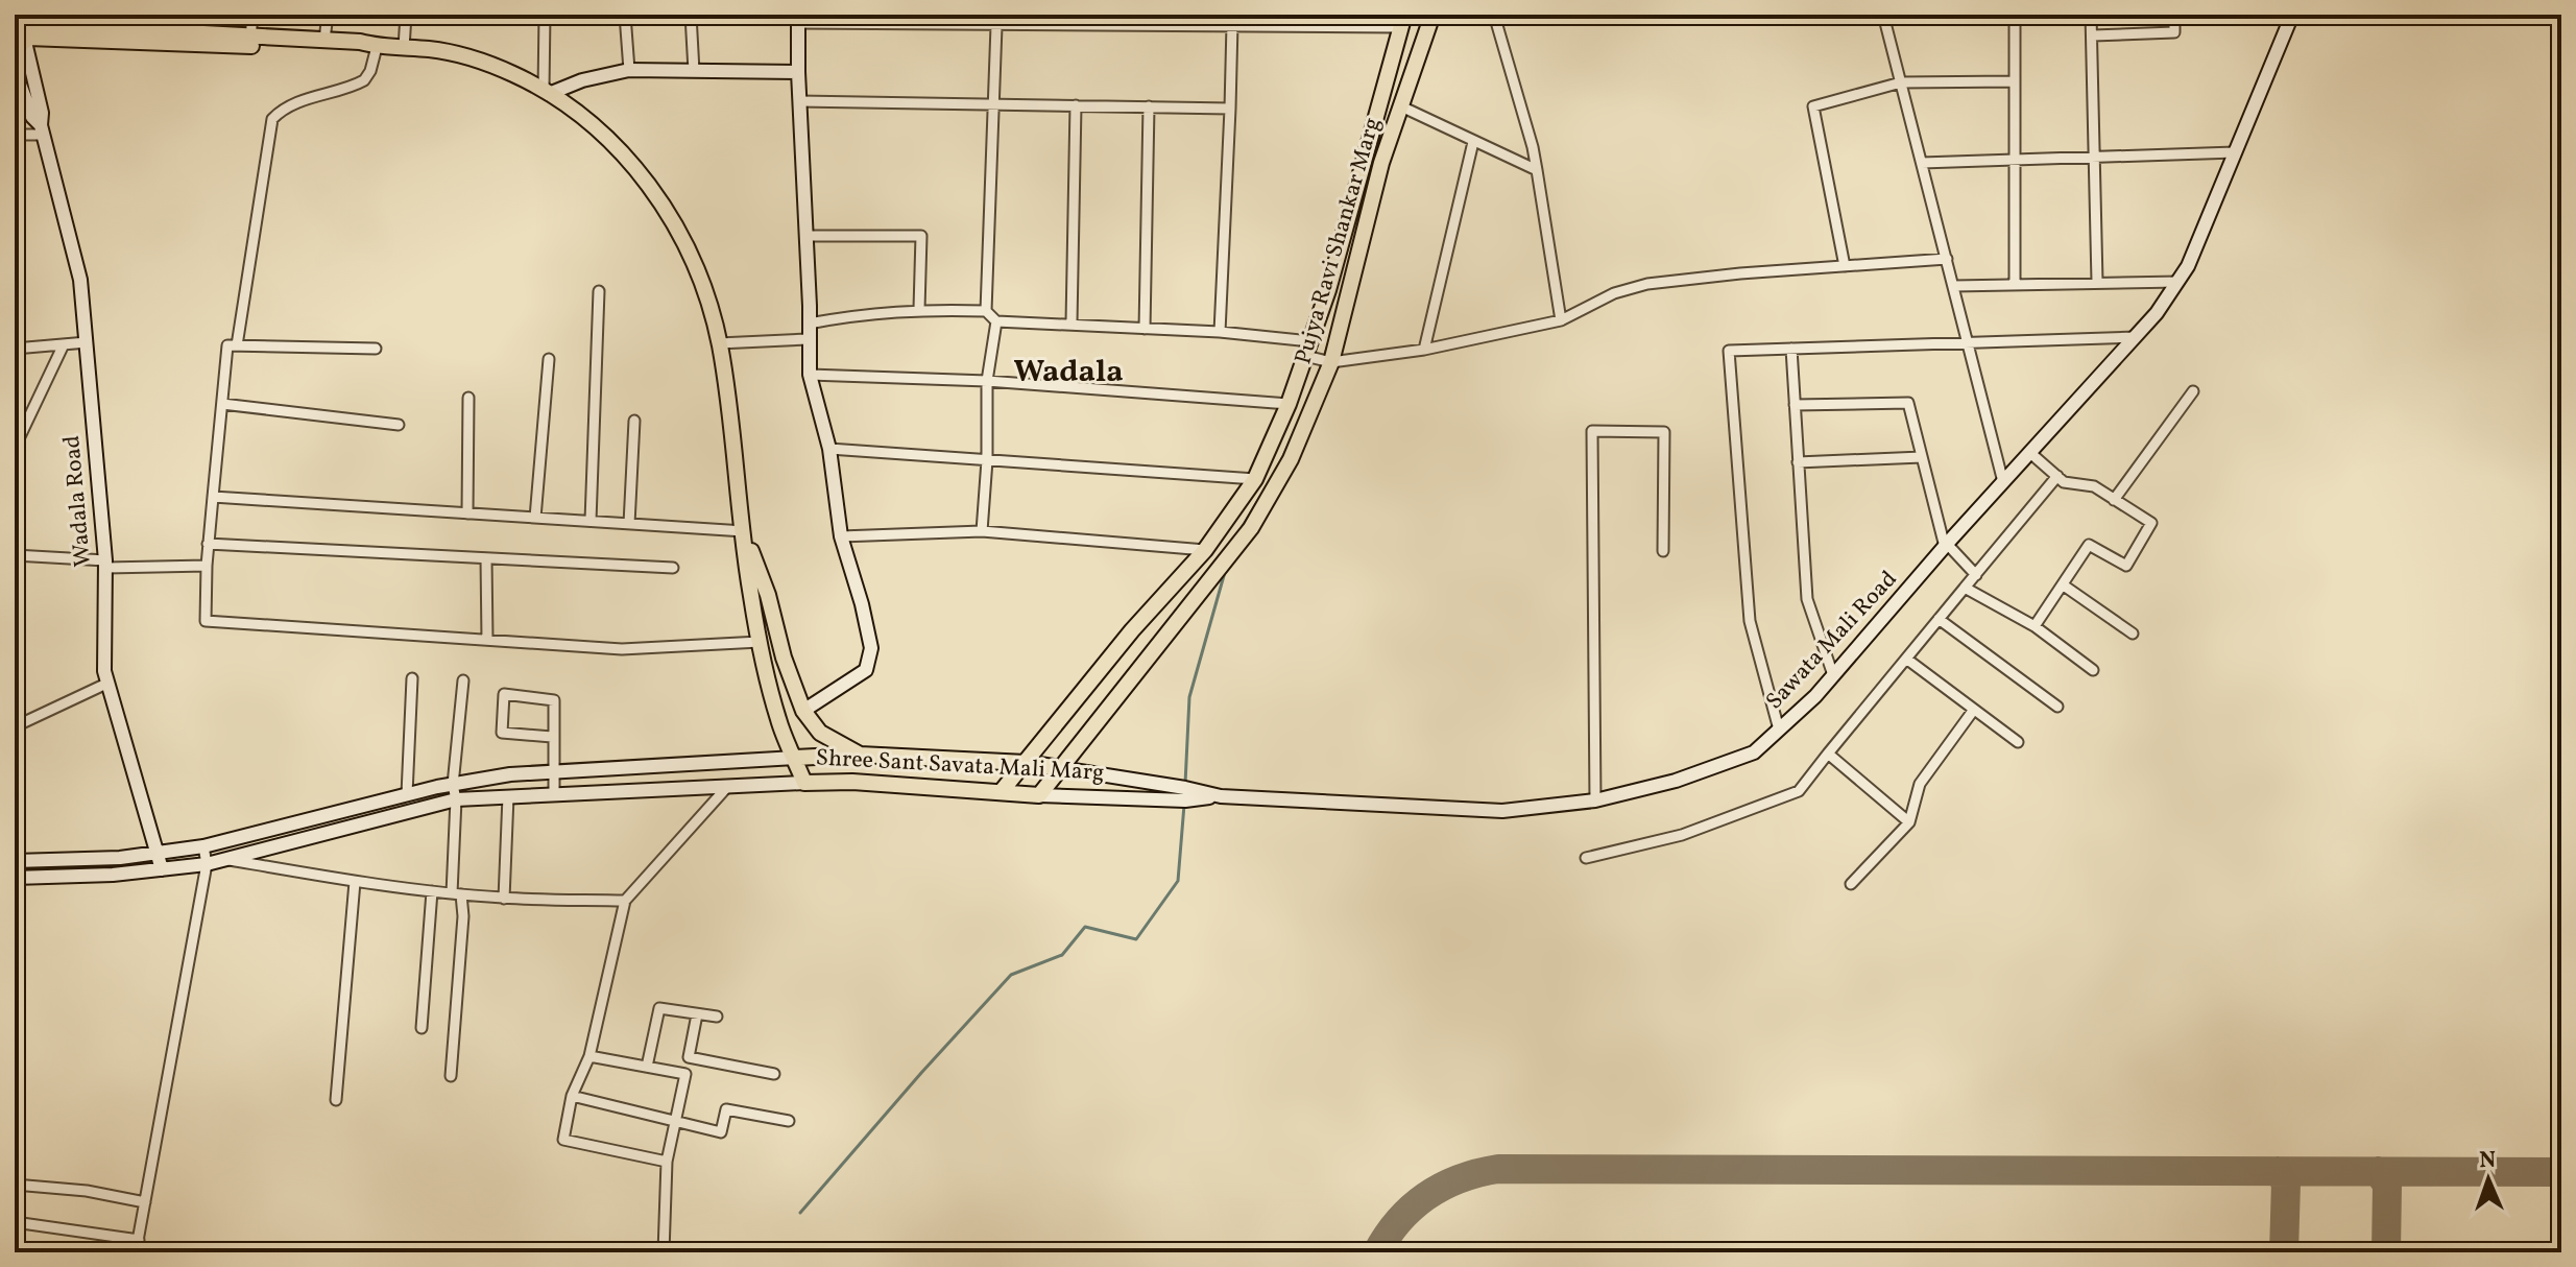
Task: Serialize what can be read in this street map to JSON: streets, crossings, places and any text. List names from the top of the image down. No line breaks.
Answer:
{"streets":{"main road":["Pujya Ravi Shankar Marg","Shree Sant Savata Mali Marg"],"street":["Wadala Road","Sawata Mali Road"]},"crossings":[["Pujya Ravi Shankar Marg","Sawata Mali Road"],["Pujya Ravi Shankar Marg","Shree Sant Savata Mali Marg"],["Wadala Road","Shree Sant Savata Mali Marg"],["Sawata Mali Road","Shree Sant Savata Mali Marg"]],"districts":["Wadala"],"north":"top"}
